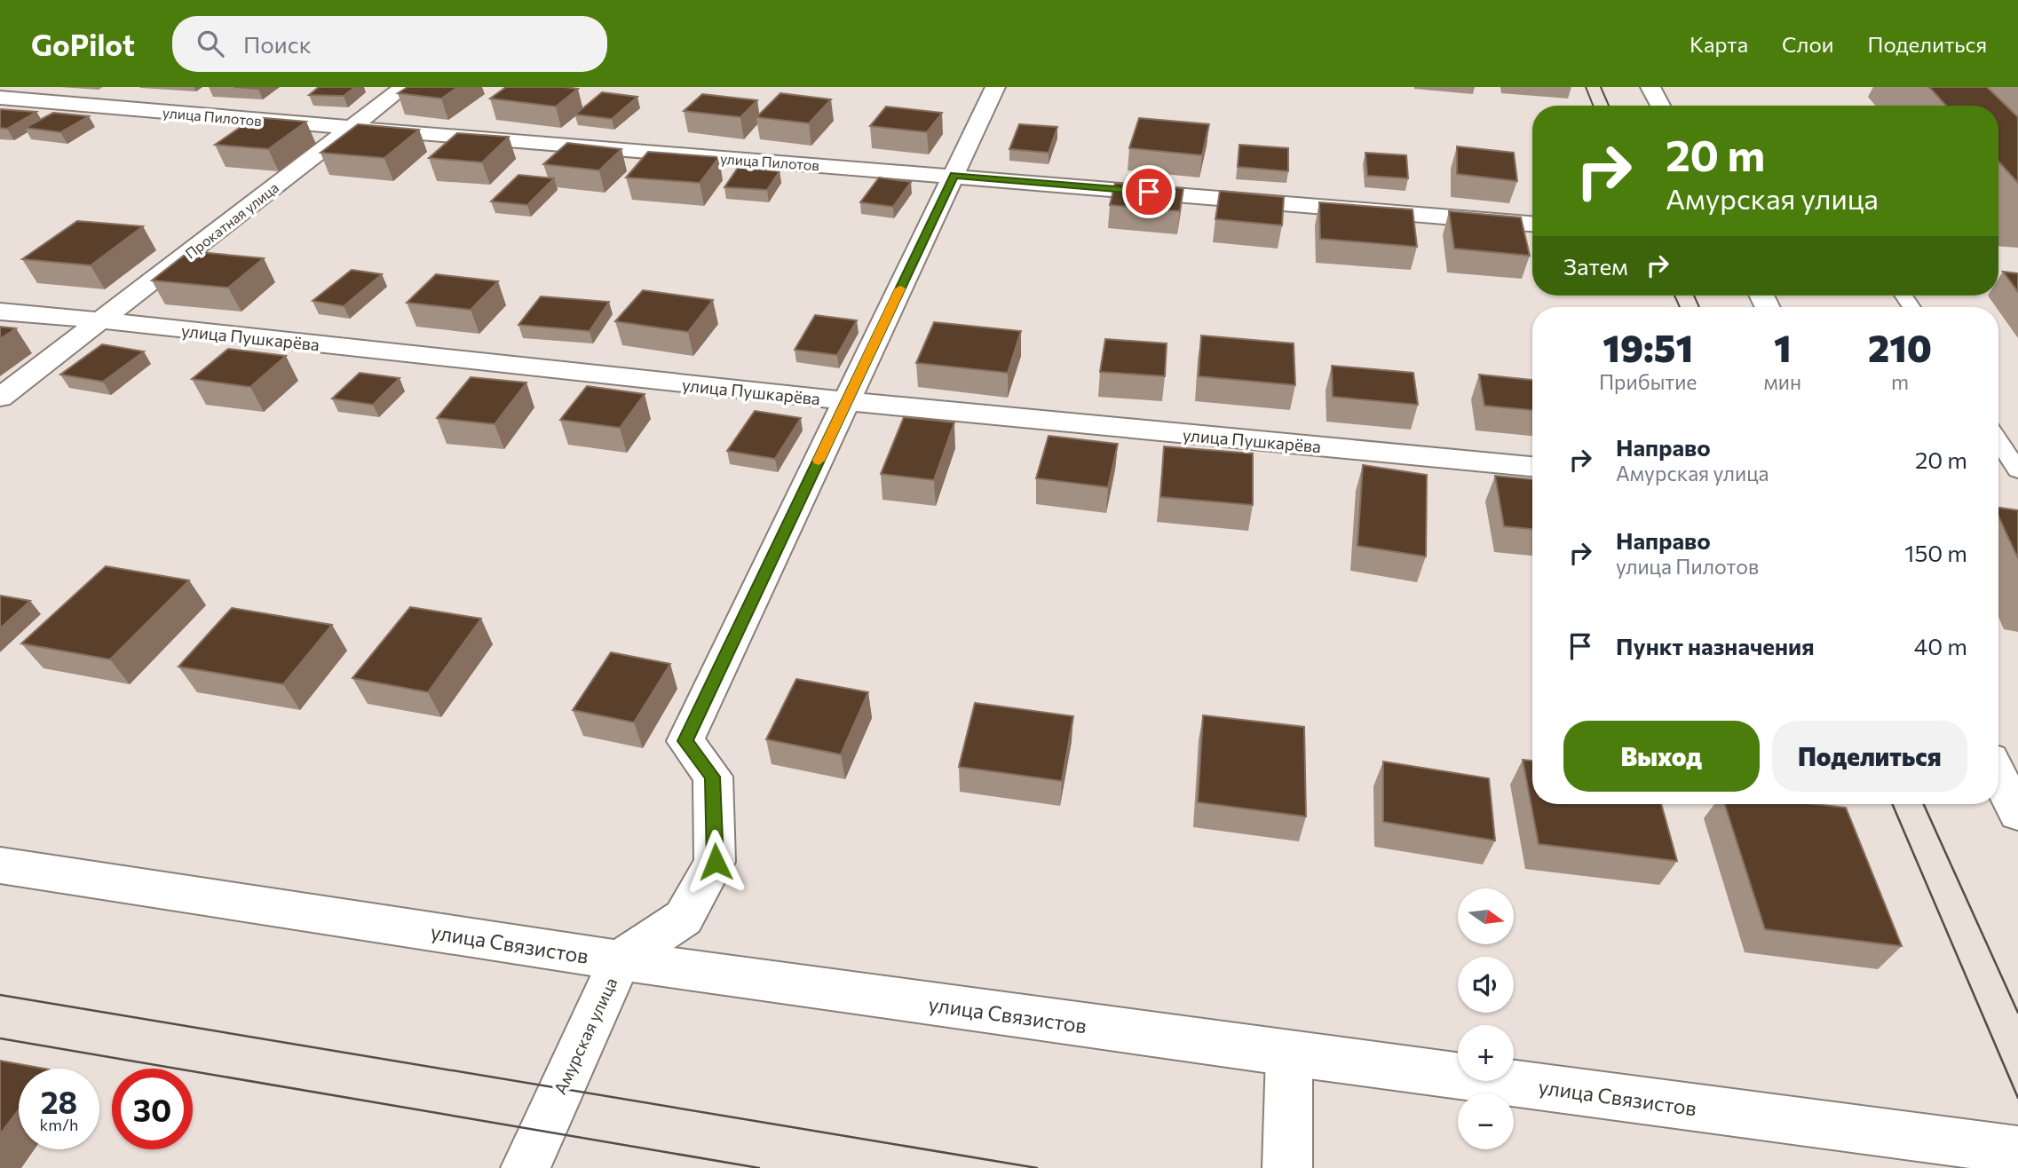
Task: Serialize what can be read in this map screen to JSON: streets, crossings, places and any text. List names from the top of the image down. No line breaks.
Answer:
{"streets":{"street":["улица Пилотов","Прокатная улица","улица Пушкарёва","улица Связистов","Амурская улица"]},"crossings":[["улица Пилотов","Прокатная улица"],["улица Пилотов","Амурская улица"],["Прокатная улица","улица Пушкарёва"],["улица Пушкарёва","Амурская улица"],["улица Связистов","Амурская улица"]],"north":"right","page":{"header":"GoPilot","search":"Поиск","nav":["Карта","Слои","Поделиться"],"turn":["20 m","Амурская улица"],"then":"Затем","eta":["19:51","Прибытие","1","мин","210","m"],"list":[{"name":"Направо","note":"Амурская улица","value":"20 m"},{"name":"Направо","note":"улица Пилотов","value":"150 m"},{"name":"Пункт назначения","value":"40 m"}],"buttons":["Выход","Поделиться"],"map_buttons":["+","−"],"speed":"28 km/h","limit":"30"}}
